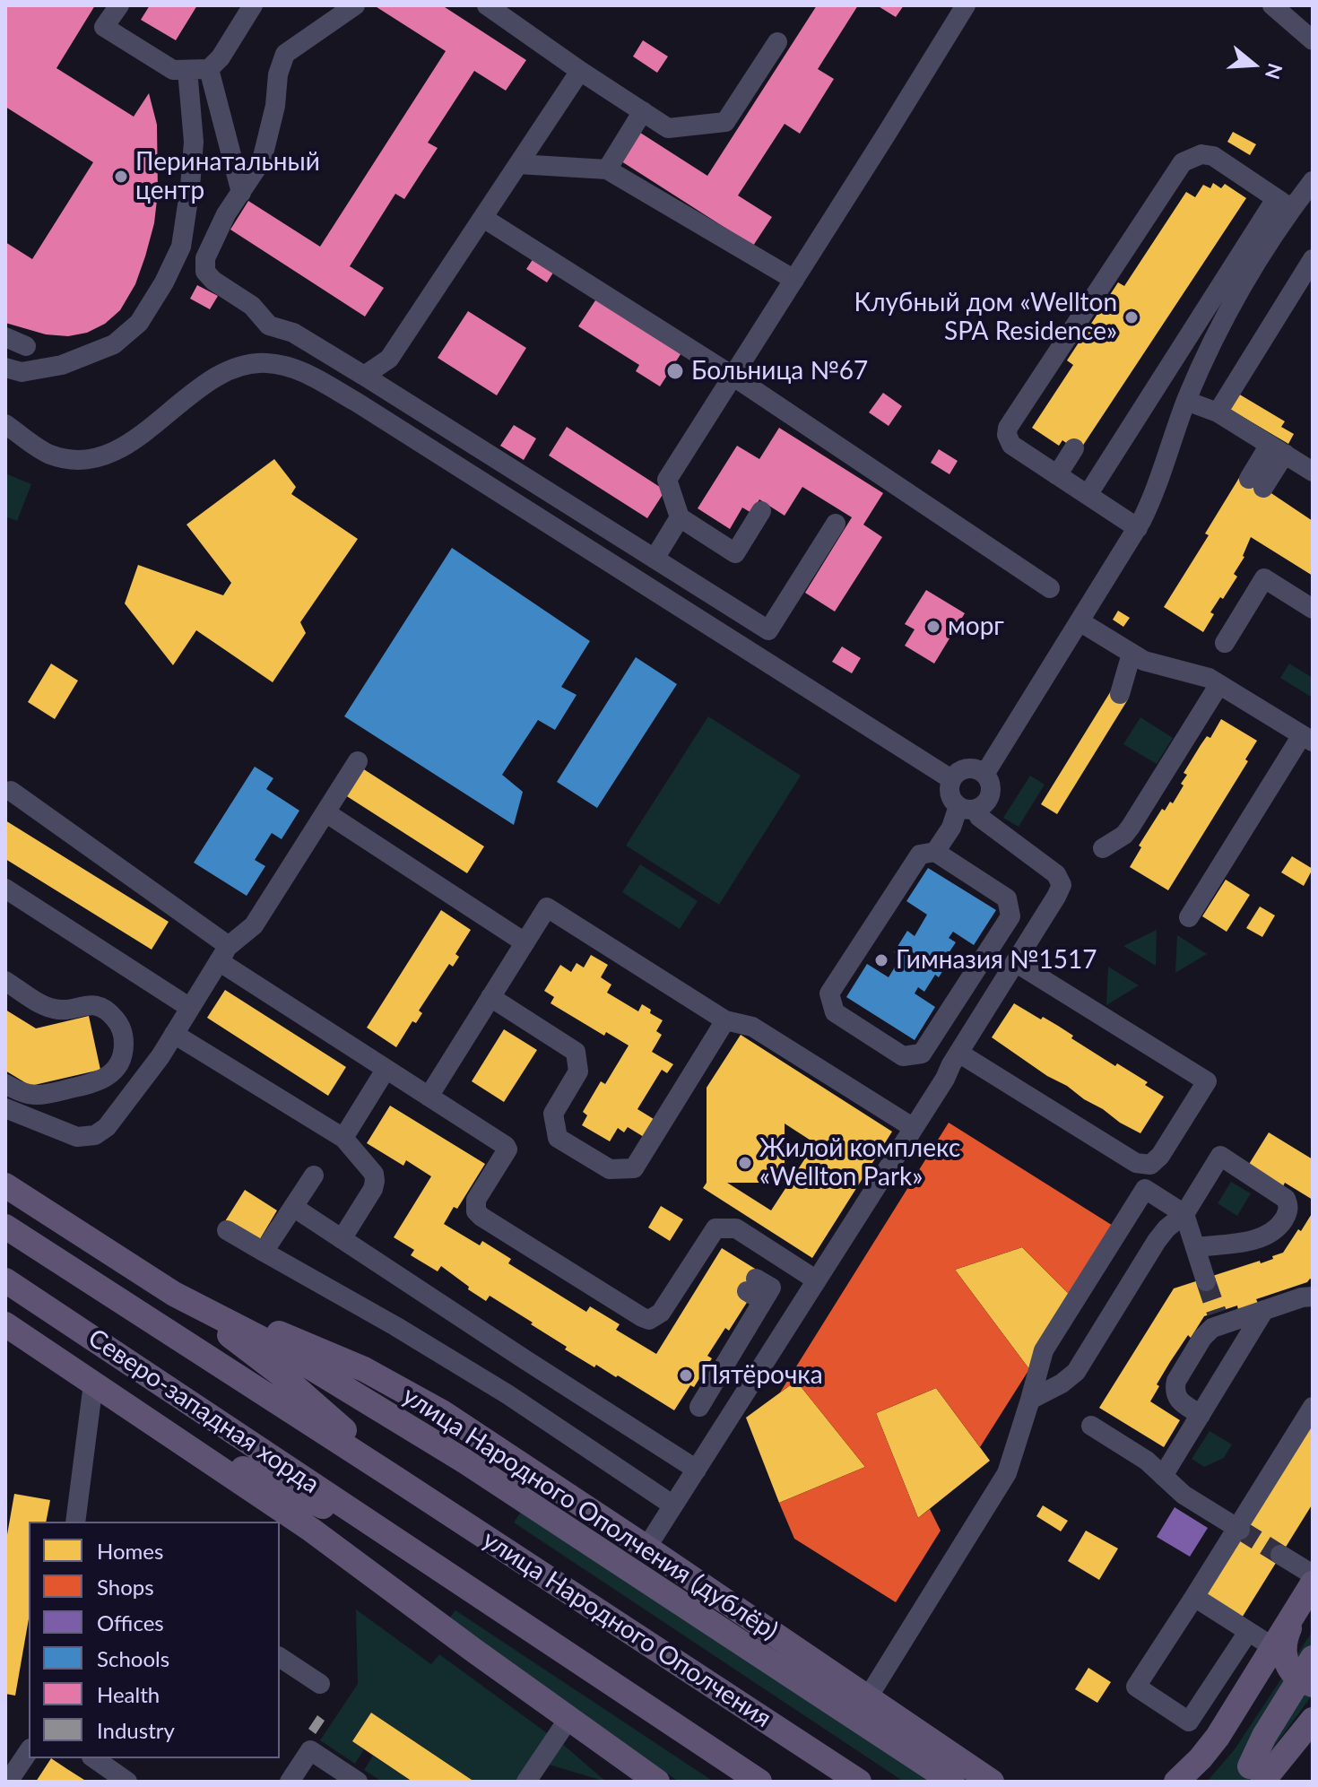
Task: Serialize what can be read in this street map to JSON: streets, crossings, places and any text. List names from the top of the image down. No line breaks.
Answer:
{"streets":{"main road":["Северо-западная хорда","улица Народного Ополчения (дублёр)","улица Народного Ополчения"]},"crossings":[["Северо-западная хорда","улица Народного Ополчения"]],"places":["Перинатальный центр","Клубный дом «Wellton SPA Residence»","Больница №67","морг","Гимназия №1517","Жилой комплекс «Wellton Park»","Пятёрочка"],"legend":["Homes","Shops","Offices","Schools","Health","Industry"],"north":"right"}
